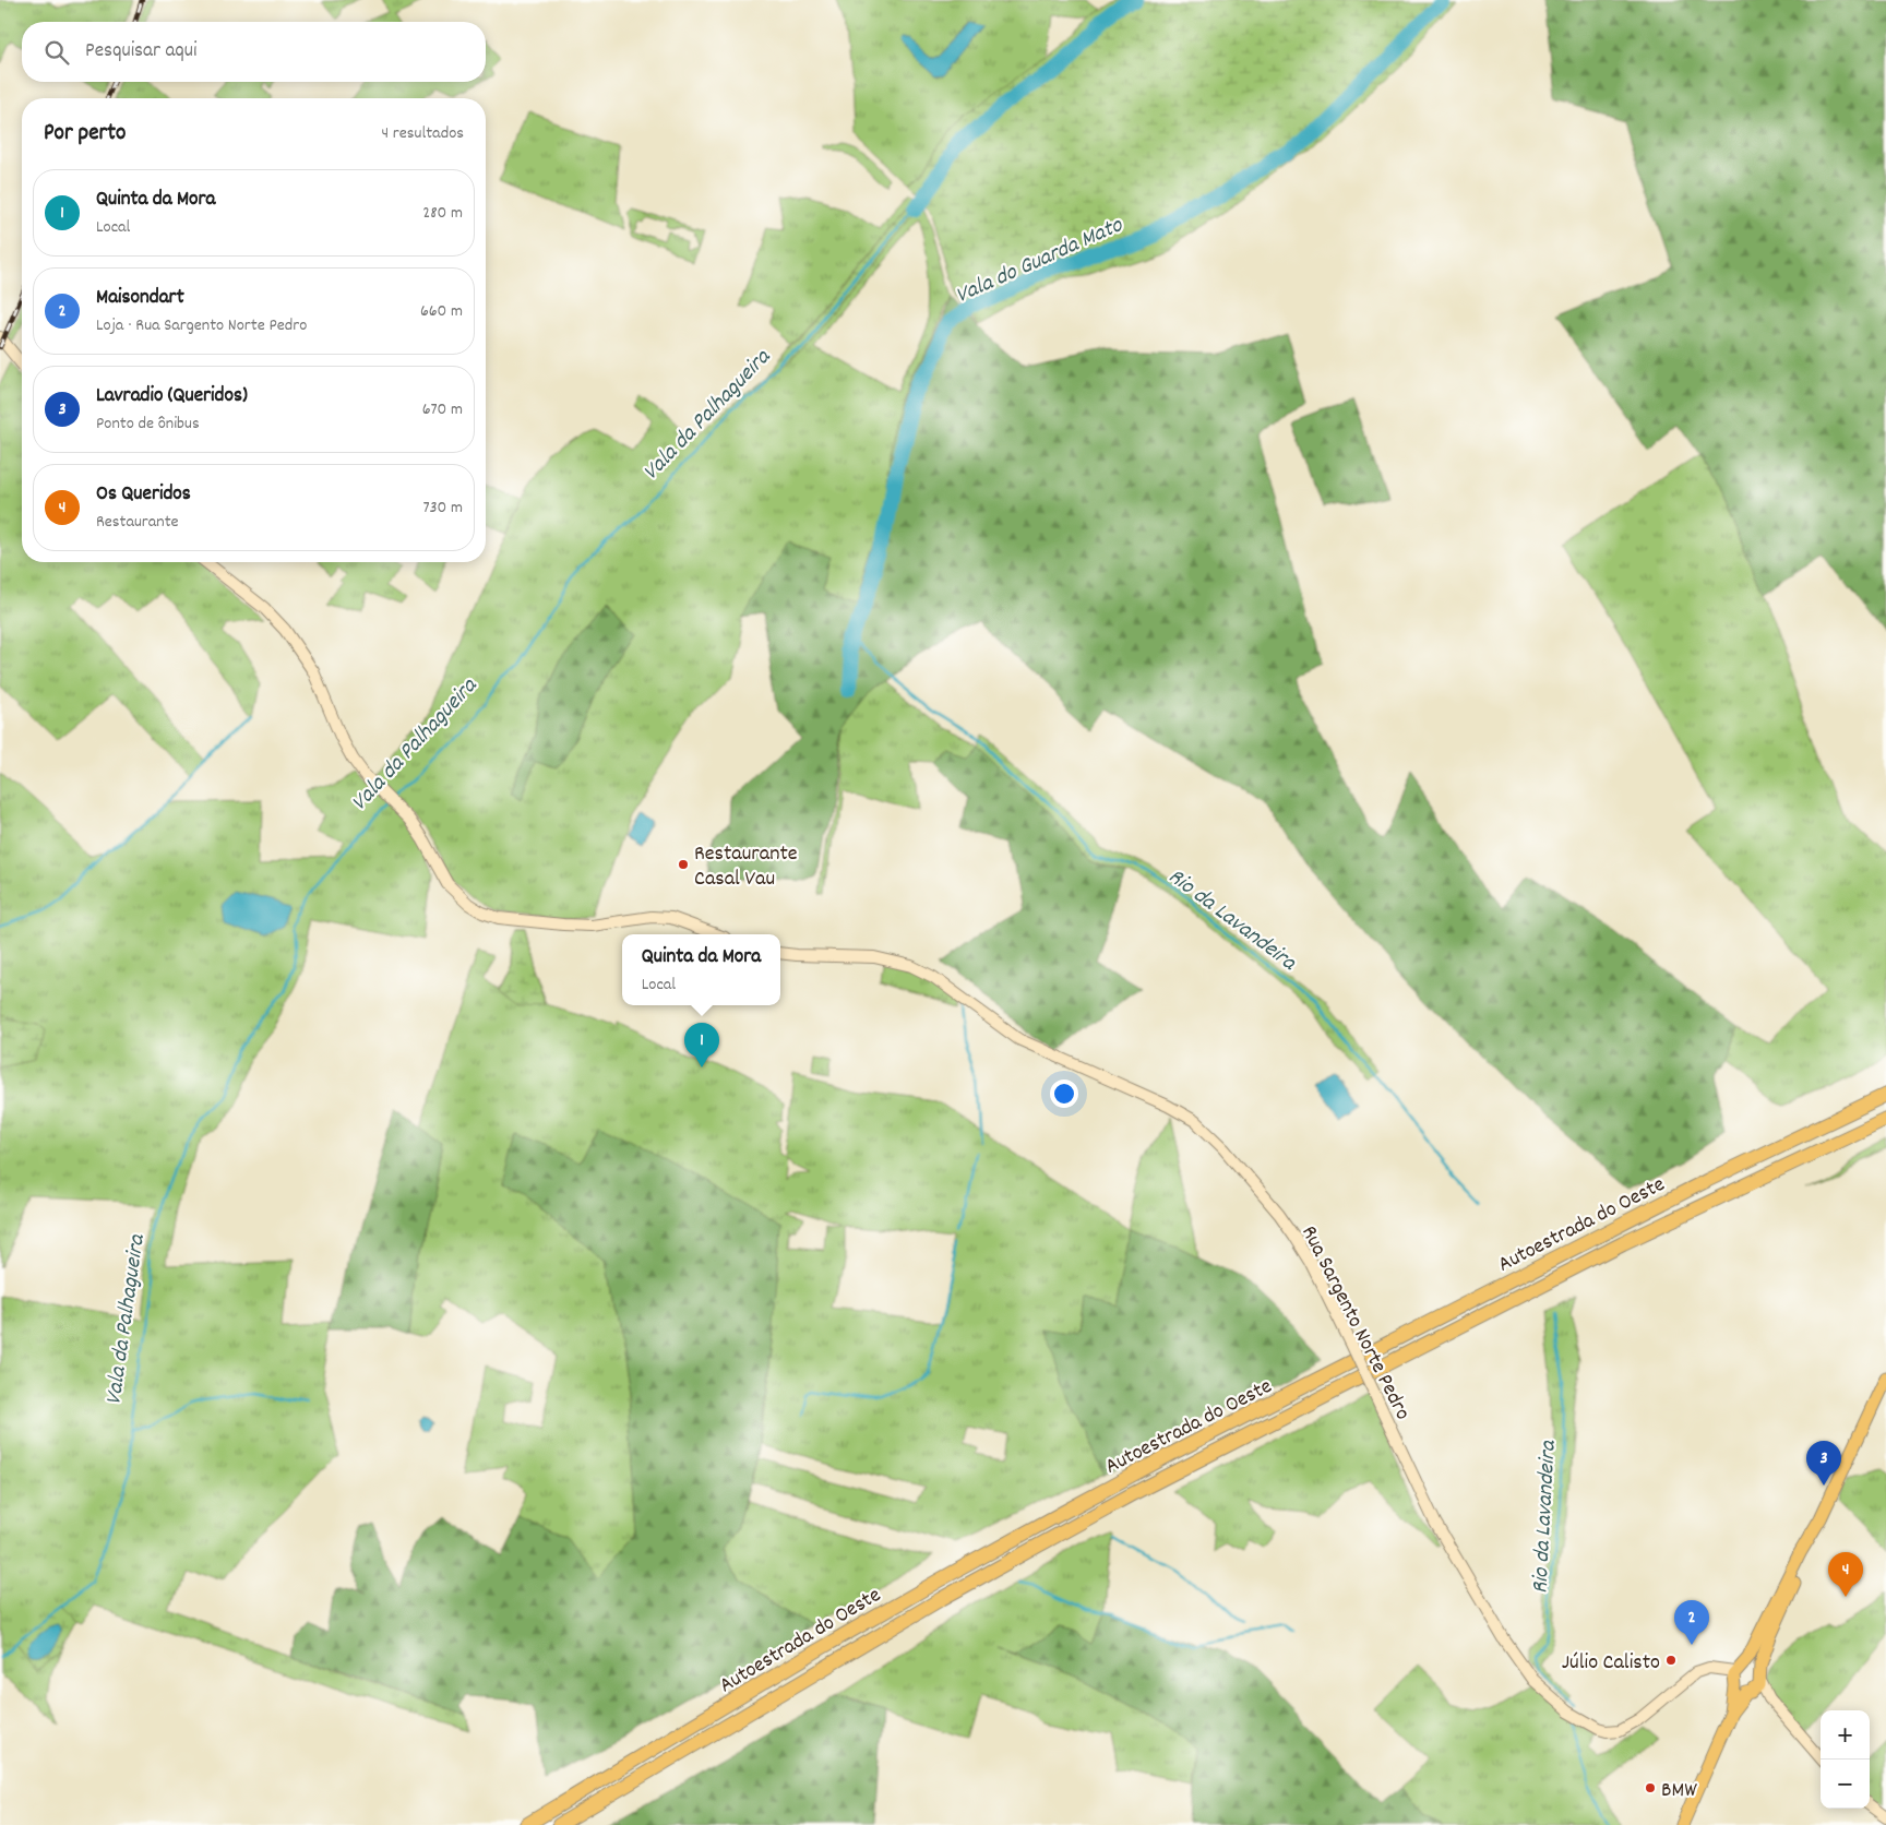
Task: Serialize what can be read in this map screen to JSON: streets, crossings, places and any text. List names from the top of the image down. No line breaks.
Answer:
{"streets":{"highway":["Autoestrada do Oeste"],"street":["Rua Sargento Norte Pedro"]},"water":["Vala do Guarda Mato","Vala da Palhagueira","Rio da Lavandeira"],"places":["Restaurante Casal Vau","Júlio Calisto","BMW"],"page":{"search":"Pesquisar aqui","heading":["Por perto","4 resultados"],"list":[{"mark":"1","name":"Quinta da Mora","note":"Local","value":"280 m"},{"mark":"2","name":"Maisondart","note":"Loja · Rua Sargento Norte Pedro","value":"660 m"},{"mark":"3","name":"Lavradio (Queridos)","note":"Ponto de ônibus","value":"670 m"},{"mark":"4","name":"Os Queridos","note":"Restaurante","value":"730 m"}],"popup":["Quinta da Mora","Local"],"pins":["1","3","4","2"],"map_buttons":["+","−"]}}
